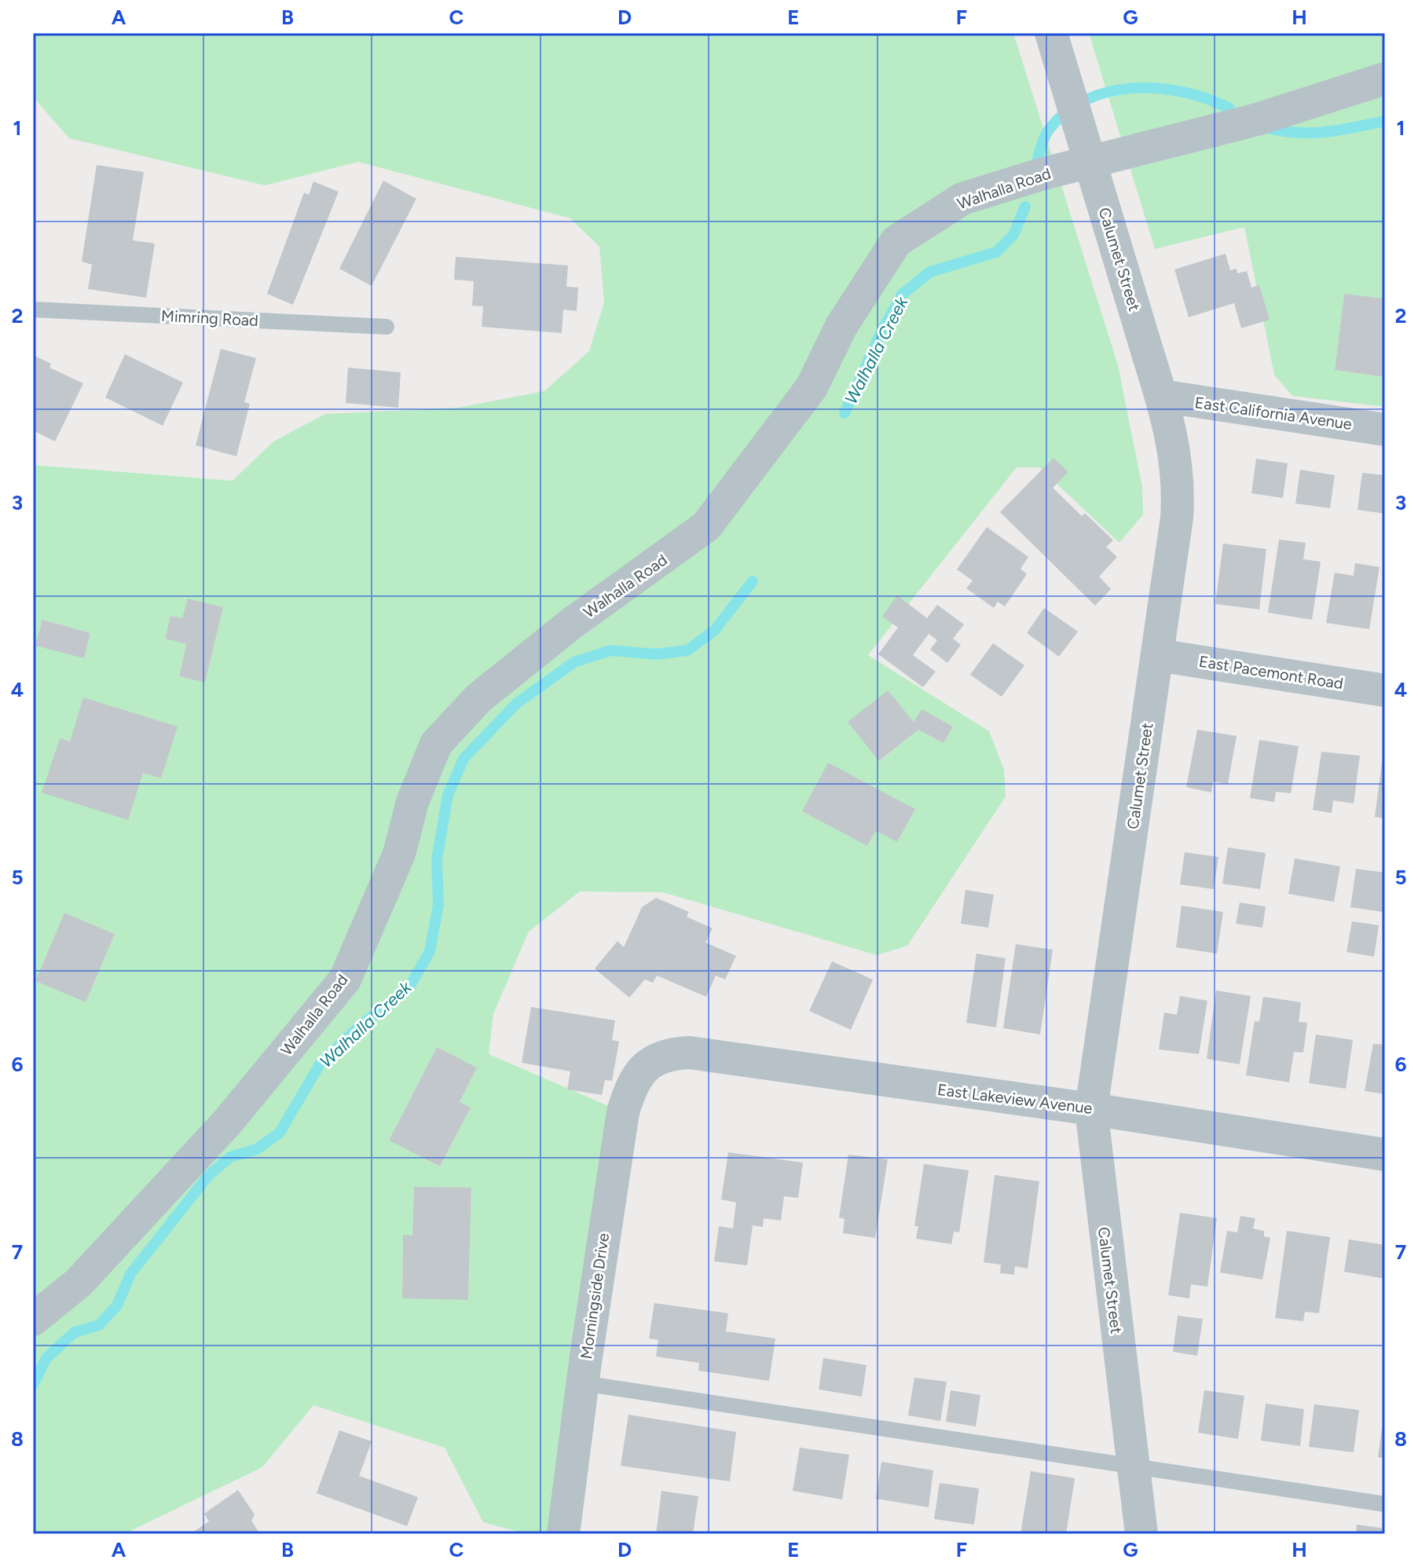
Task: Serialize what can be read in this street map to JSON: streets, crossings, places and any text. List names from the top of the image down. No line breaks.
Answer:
{"streets":{"street":["Walhalla Road","Calumet Street","East California Avenue","East Pacemont Road","East Lakeview Avenue","Morningside Drive"],"lane":["Mimring Road"]},"crossings":[["Calumet Street","East California Avenue"],["Calumet Street","East Pacemont Road"],["Calumet Street","East Lakeview Avenue"],["East Lakeview Avenue","Morningside Drive"]],"water":["Walhalla Creek"],"grid":{"columns":["A","B","C","D","E","F","G","H"],"rows":["1","2","3","4","5","6","7","8"]}}
